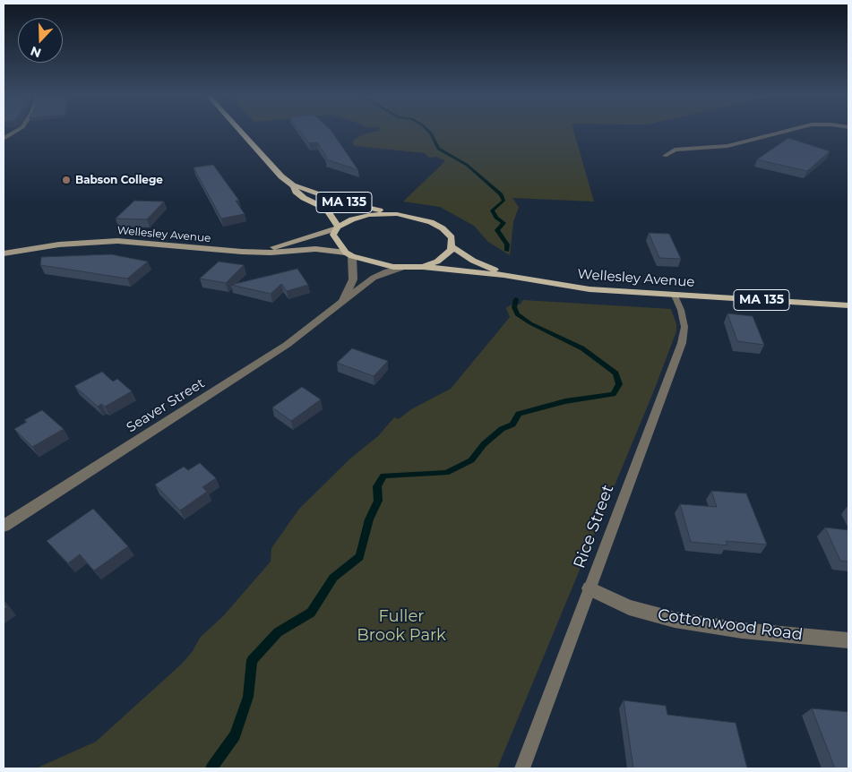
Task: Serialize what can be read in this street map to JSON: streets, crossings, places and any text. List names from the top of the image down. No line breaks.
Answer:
{"streets":{"main road":["MA 135","Wellesley Avenue"],"street":["Seaver Street","Cottonwood Road"],"lane":["Rice Street"]},"crossings":[["MA 135","Wellesley Avenue"],["MA 135","Seaver Street"],["Wellesley Avenue","Seaver Street"],["Wellesley Avenue","Rice Street"],["Rice Street","Cottonwood Road"]],"parks":["Fuller Brook Park"],"places":["Babson College"],"north":"bottom"}
